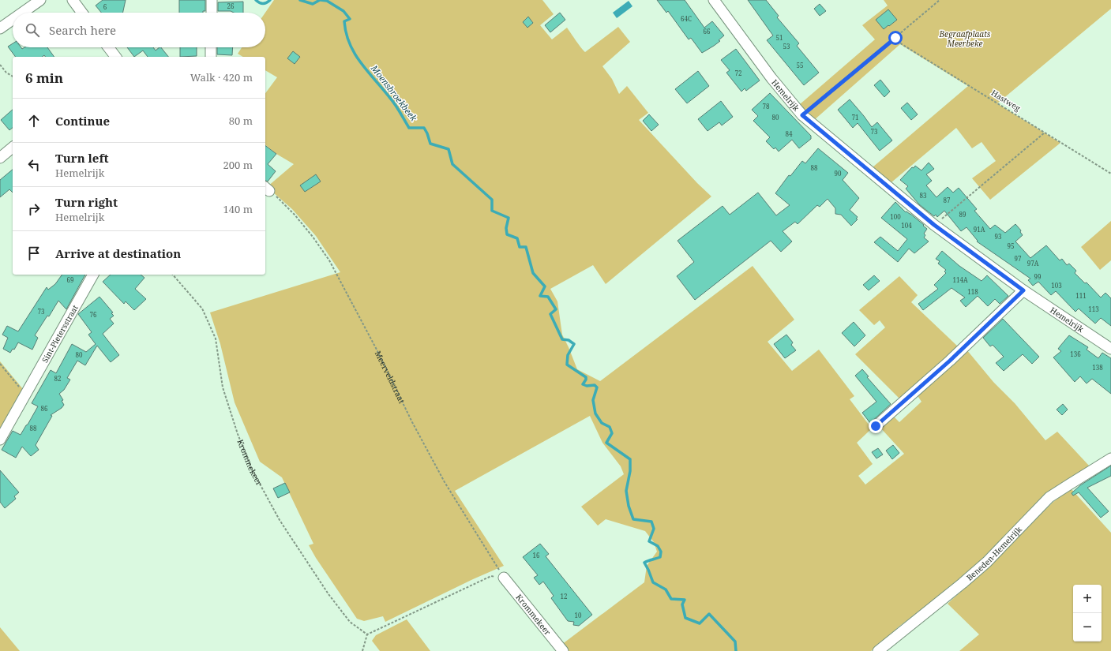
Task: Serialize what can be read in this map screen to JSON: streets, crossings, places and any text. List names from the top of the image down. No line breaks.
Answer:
{"streets":{"street":["Hemelrijk","Sint-Pietersstraat","Krommekeer","Beneden-Hemelrijk"],"path":["Hastweg","Meerveldstraat"]},"crossings":[["Meerveldstraat","Krommekeer"]],"water":["Moensbroekbeek"],"parks":["Begraafplaats Meerbeke"],"house_numbers":["26","6","64C","66","51","53","55","72","78","80","71","73","84","88","90","83","87","89","100","104","91A","93","95","97","97A","99","69","114A","103","118","111","113","73","76","136","80","138","82","86","88","16","12","10"],"page":{"search":"Search here","heading":["6 min","Walk · 420 m"],"list":[["Continue","80 m"],["Turn left","Hemelrijk","200 m"],["Turn right","Hemelrijk","140 m"],"Arrive at destination"],"map_buttons":["+","−"]}}
